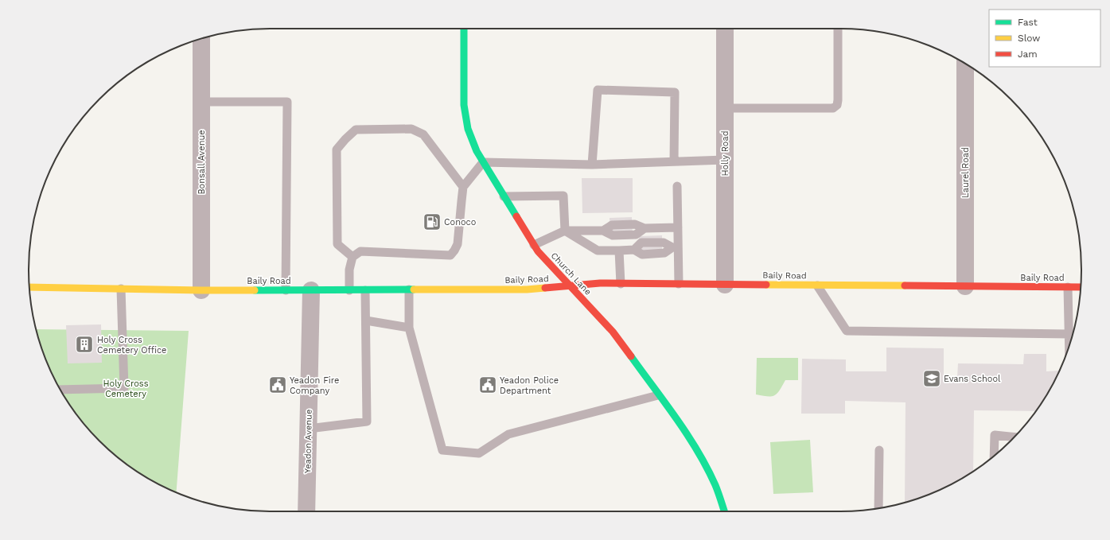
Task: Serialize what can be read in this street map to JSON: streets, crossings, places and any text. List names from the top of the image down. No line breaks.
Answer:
{"streets":{"street":["Holly Road","Bonsall Avenue","Laurel Road","Church Lane","Baily Road","Yeadon Avenue"]},"crossings":[["Holly Road","Baily Road"],["Bonsall Avenue","Baily Road"],["Laurel Road","Baily Road"],["Church Lane","Baily Road"],["Baily Road","Yeadon Avenue"]],"parks":["Holy Cross Cemetery"],"places":{"fuel station":["Conoco"],"building":["Holy Cross Cemetery Office"],"school or university":["Evans School"],"public building":["Yeadon Fire Company","Yeadon Police Department"]},"legend":["Fast","Slow","Jam"]}
